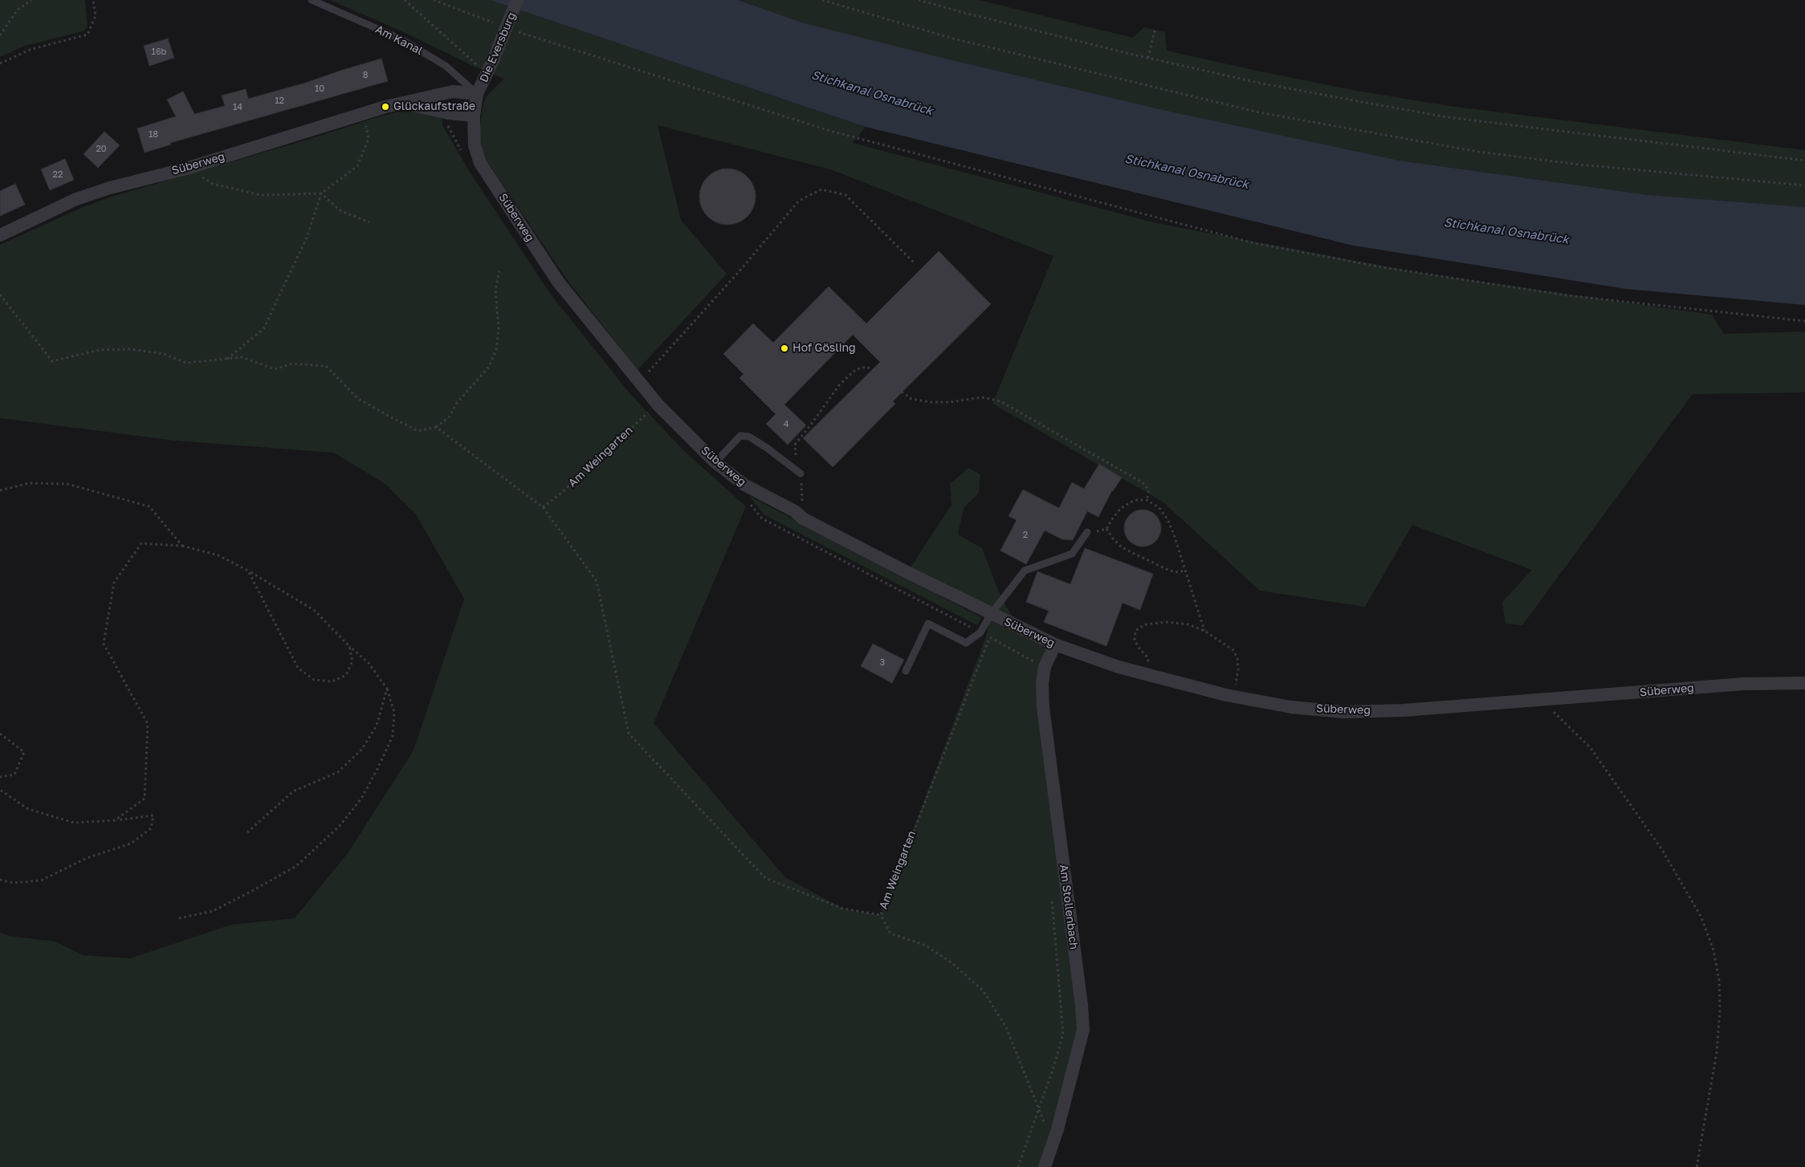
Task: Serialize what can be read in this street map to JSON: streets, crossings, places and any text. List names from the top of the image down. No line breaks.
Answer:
{"streets":{"street":["Die Eversburg","Süberweg","Am Stollenbach"],"lane":["Am Kanal"],"path":["Am Weingarten"]},"crossings":[["Am Kanal","Die Eversburg"],["Am Kanal","Süberweg"],["Die Eversburg","Süberweg"],["Süberweg","Am Weingarten"],["Süberweg","Am Stollenbach"],["Am Weingarten","Am Stollenbach"]],"water":["Stichkanal Osnabrück"],"places":["Glückaufstraße","Hof Gösling"],"house_numbers":["16b","8","10","12","14","18","20","22","4","2","3"]}
